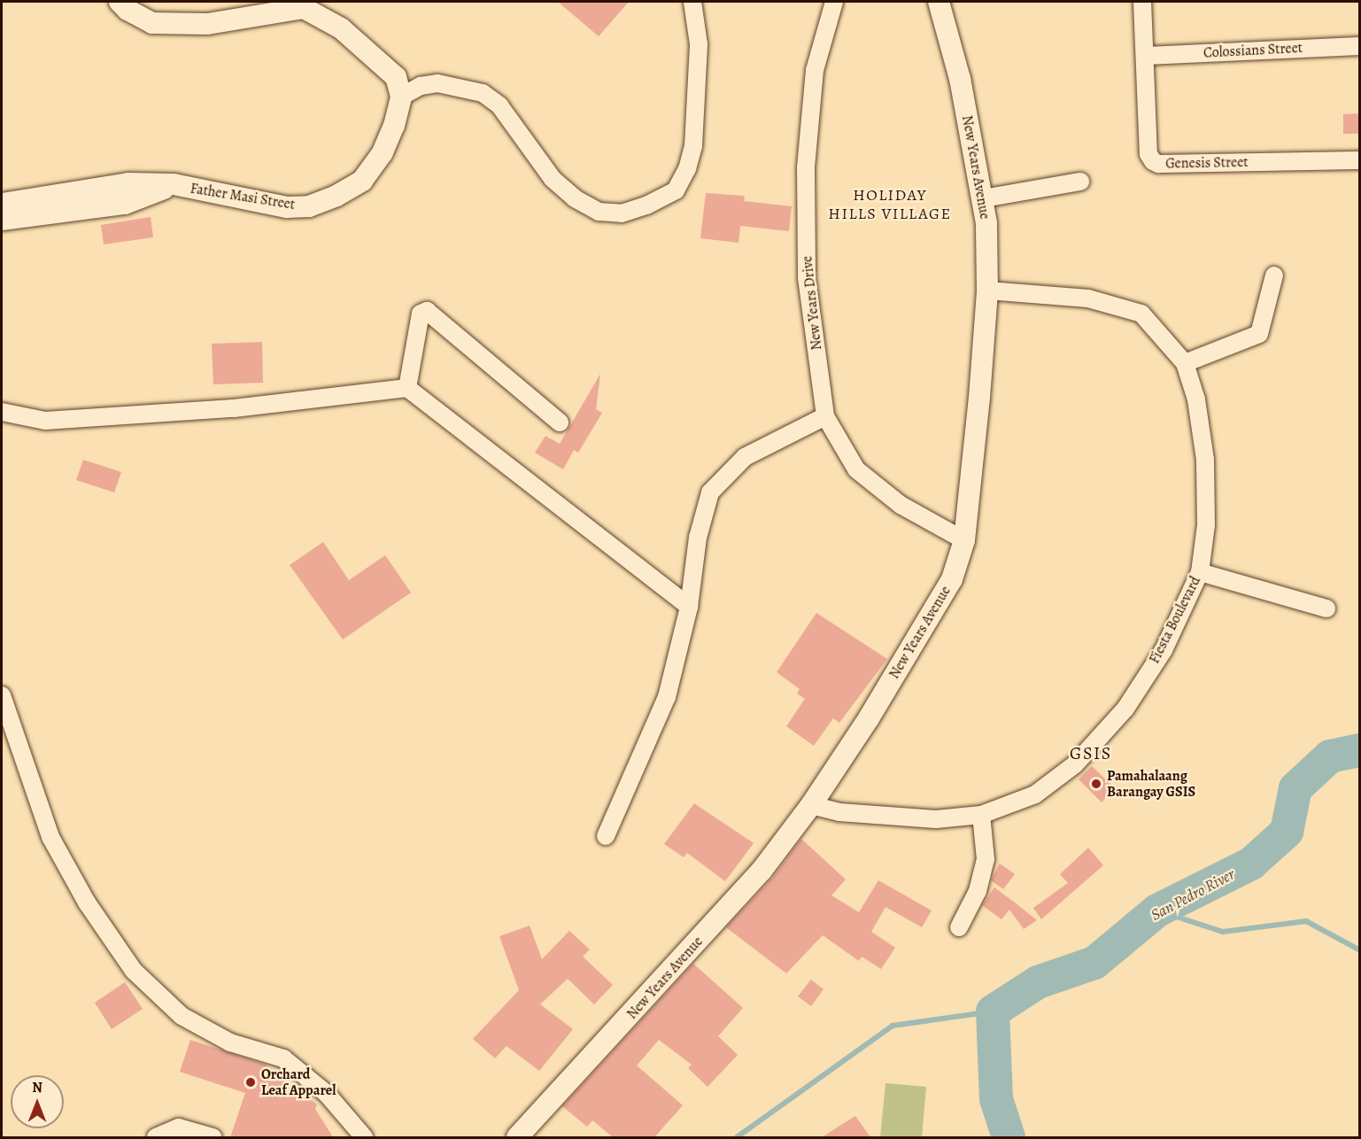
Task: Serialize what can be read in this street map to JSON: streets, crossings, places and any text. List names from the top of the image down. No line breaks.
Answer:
{"streets":{"street":["Colossians Street","Genesis Street","New Years Avenue","Father Masi Street","New Years Drive","Fiesta Boulevard"]},"crossings":[["Colossians Street","Genesis Street"],["New Years Avenue","New Years Drive"],["New Years Avenue","Fiesta Boulevard"]],"districts":["HOLIDAY HILLS VILLAGE","GSIS"],"water":["San Pedro River"],"places":["Pamahalaang Barangay GSIS","Orchard Leaf Apparel"],"north":"top"}
